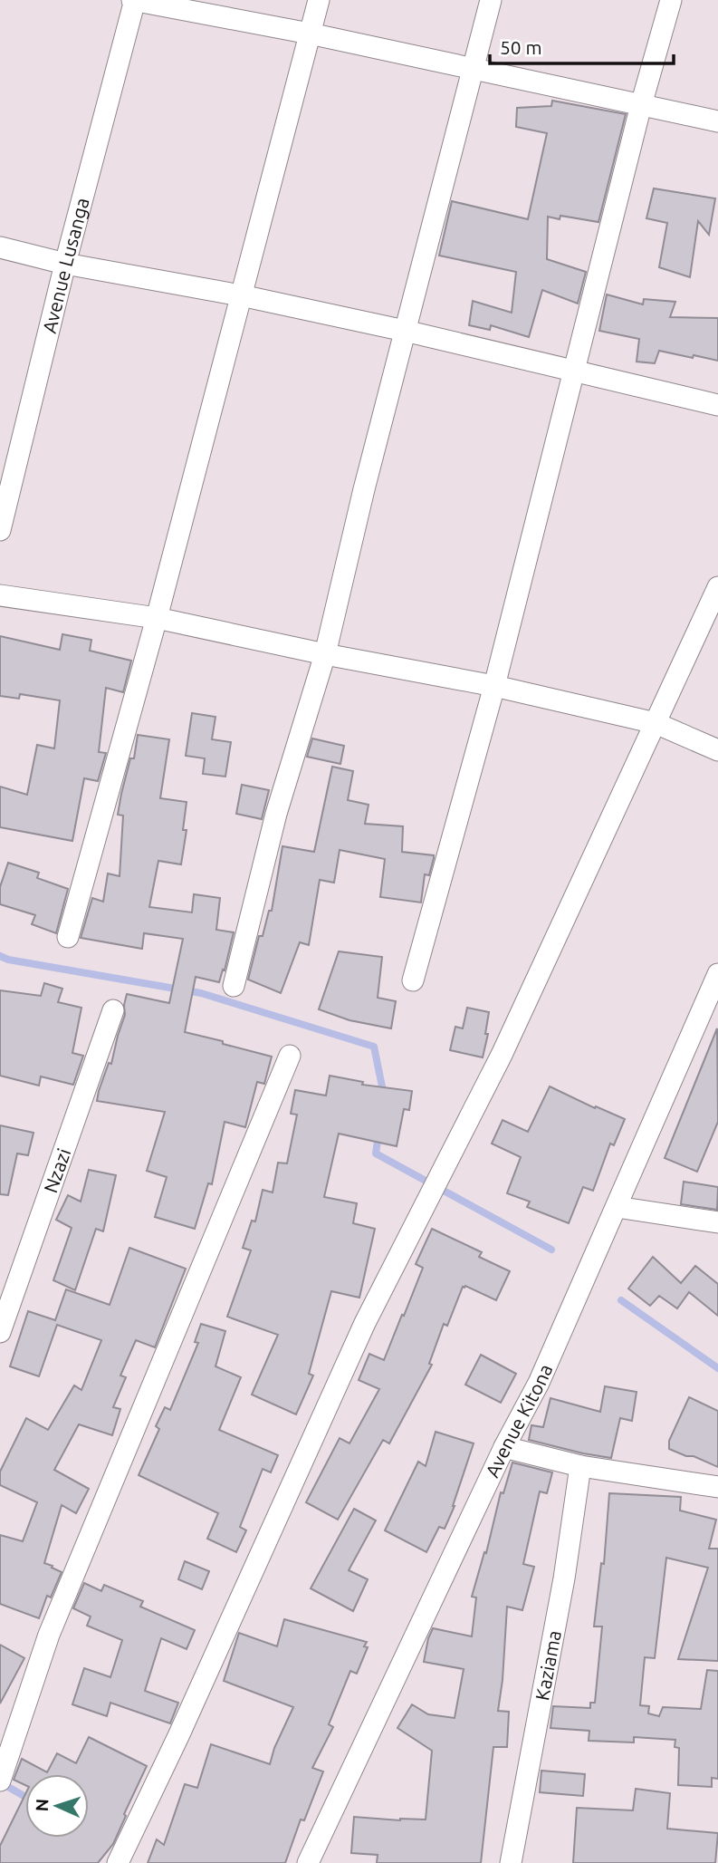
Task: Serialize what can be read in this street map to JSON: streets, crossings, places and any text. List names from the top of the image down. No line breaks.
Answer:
{"streets":{"street":["Avenue Lusanga","Nzazi","Avenue Kitona","Kaziama"]},"scale_bar":"50 m","north":"left"}
